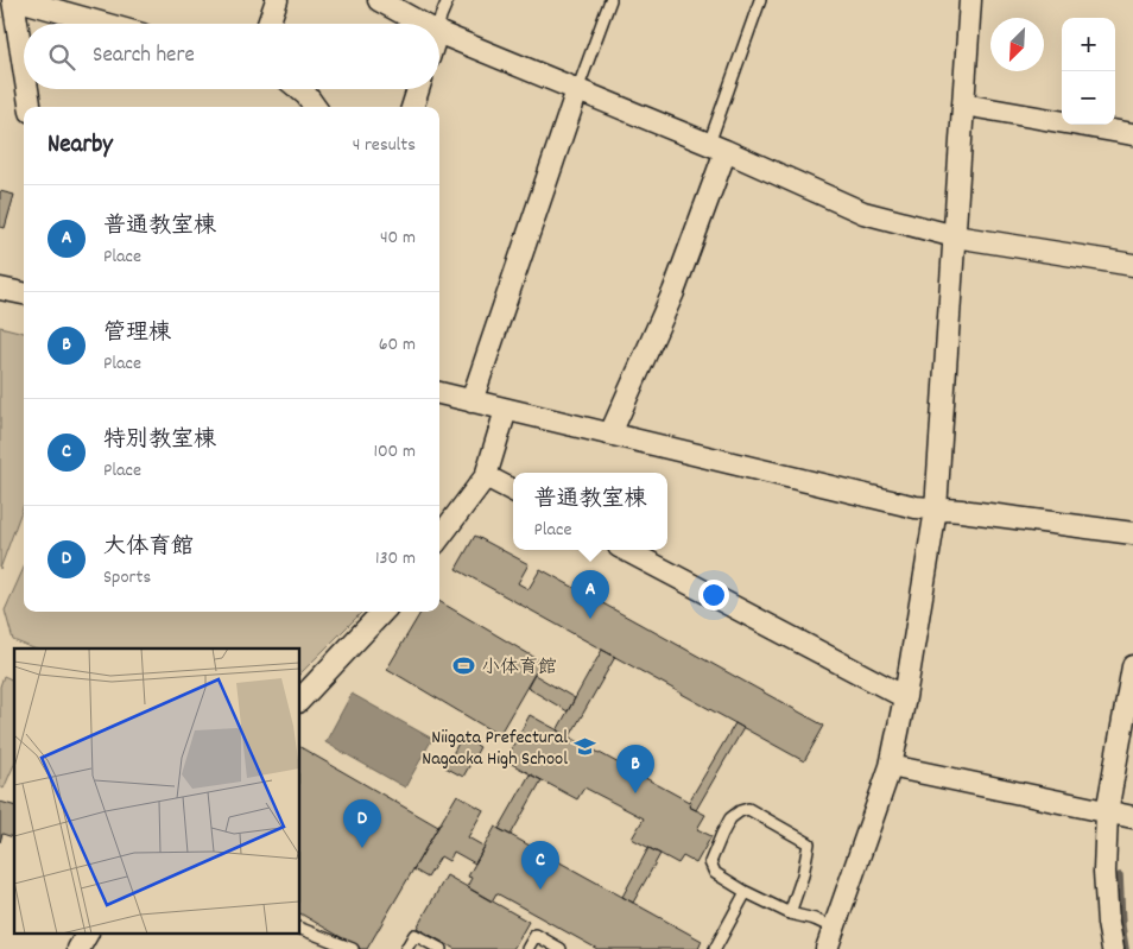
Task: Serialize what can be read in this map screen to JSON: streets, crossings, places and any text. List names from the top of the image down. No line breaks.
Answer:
{"places":{"sports":["小体育館"],"school or university":["Niigata Prefectural Nagaoka High School"]},"north":"bottom left","page":{"map_buttons":["+","−"],"search":"Search here","heading":["Nearby","4 results"],"list":[{"mark":"A","name":"普通教室棟","note":"Place","value":"40 m"},{"mark":"B","name":"管理棟","note":"Place","value":"60 m"},{"mark":"C","name":"特別教室棟","note":"Place","value":"100 m"},{"mark":"D","name":"大体育館","note":"Sports","value":"130 m"}],"popup":["普通教室棟","Place"],"pins":["A","B","D","C"]}}
